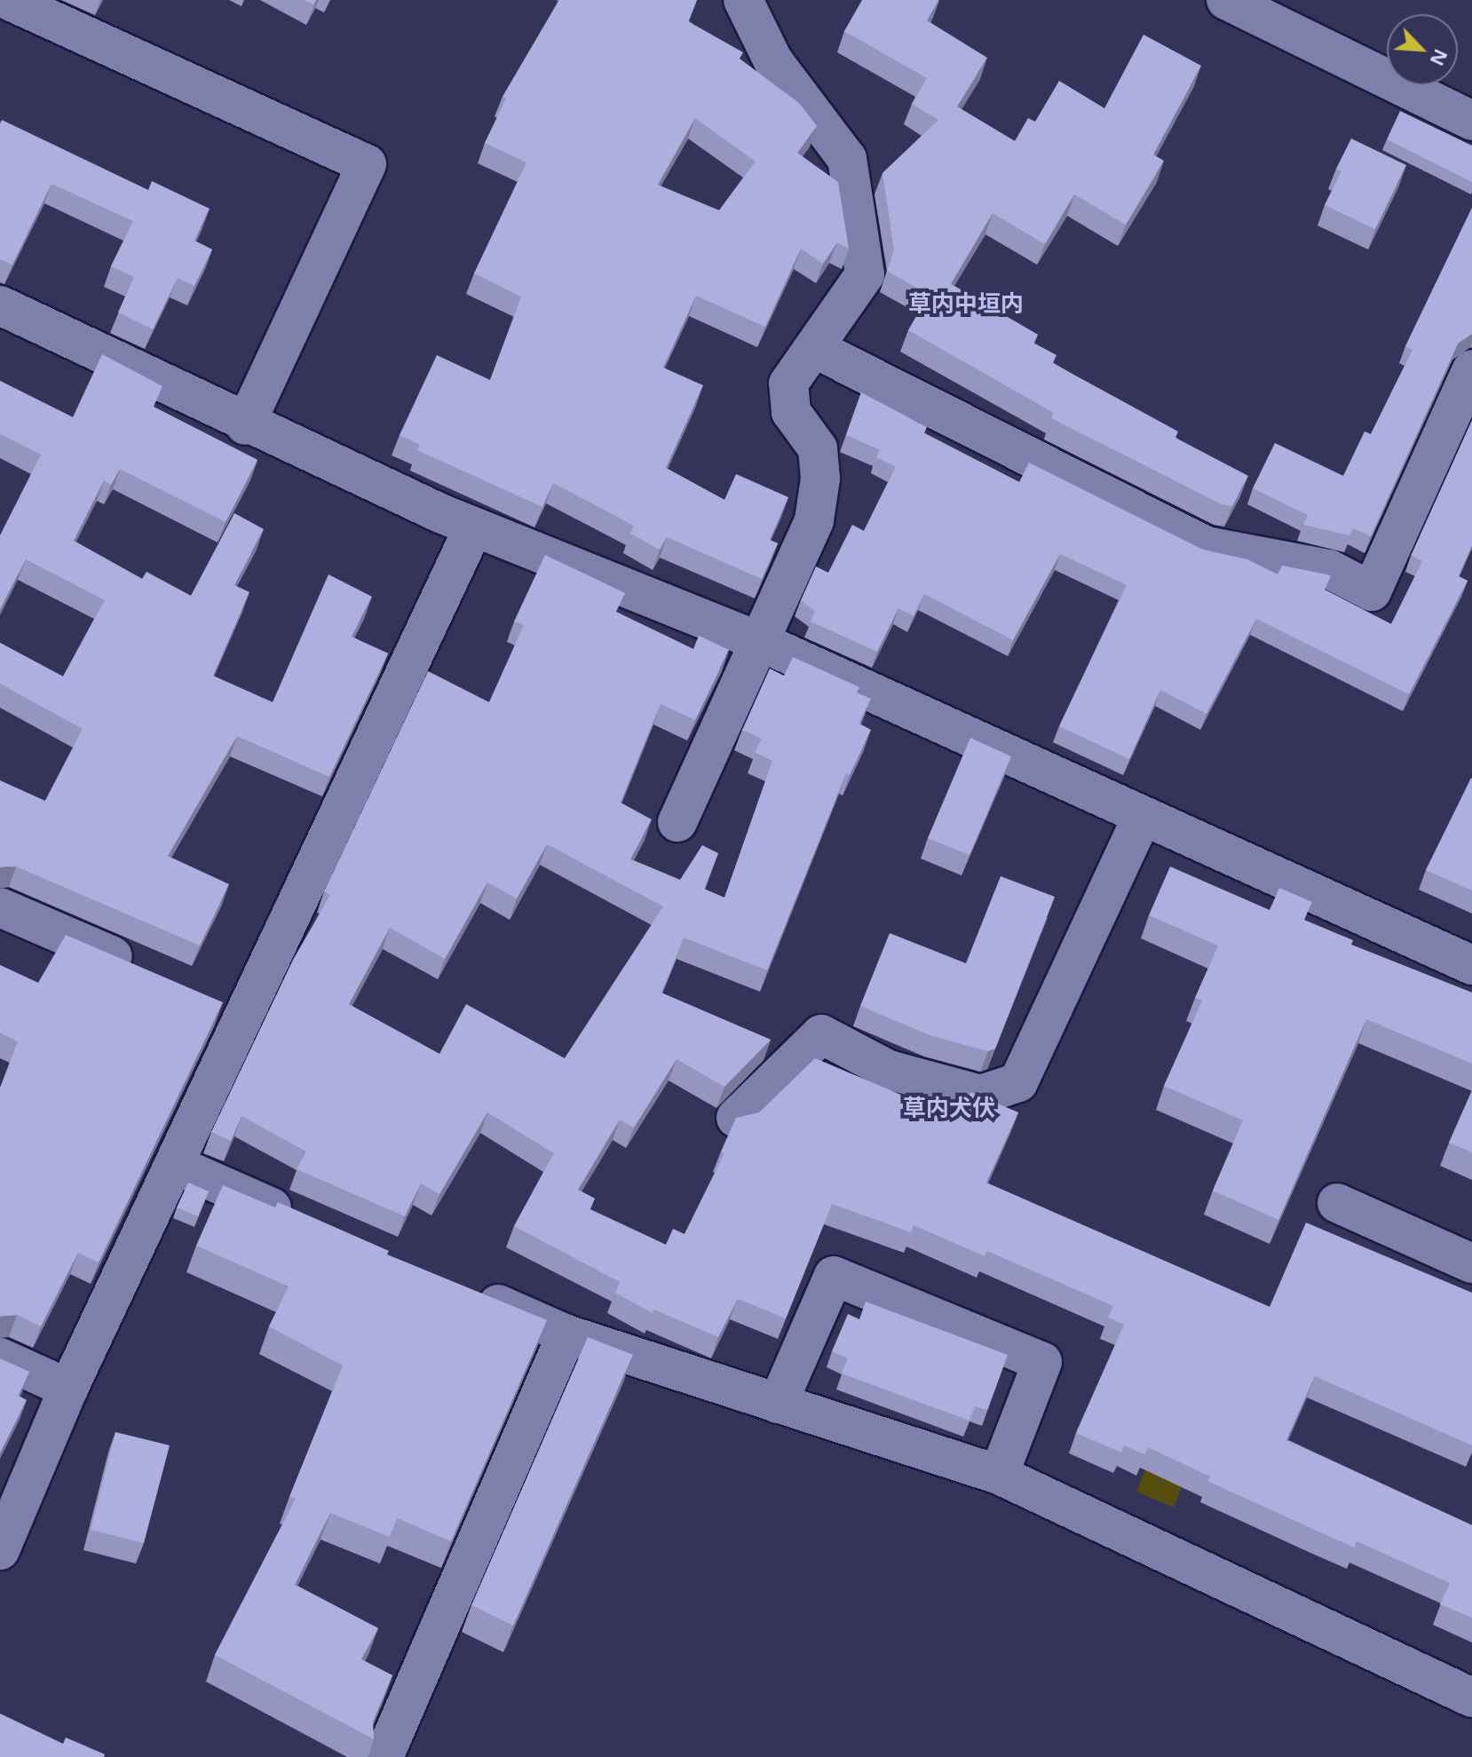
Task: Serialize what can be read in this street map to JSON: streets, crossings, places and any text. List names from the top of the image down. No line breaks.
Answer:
{"districts":["草内中垣内","草内犬伏"],"north":"bottom right"}
